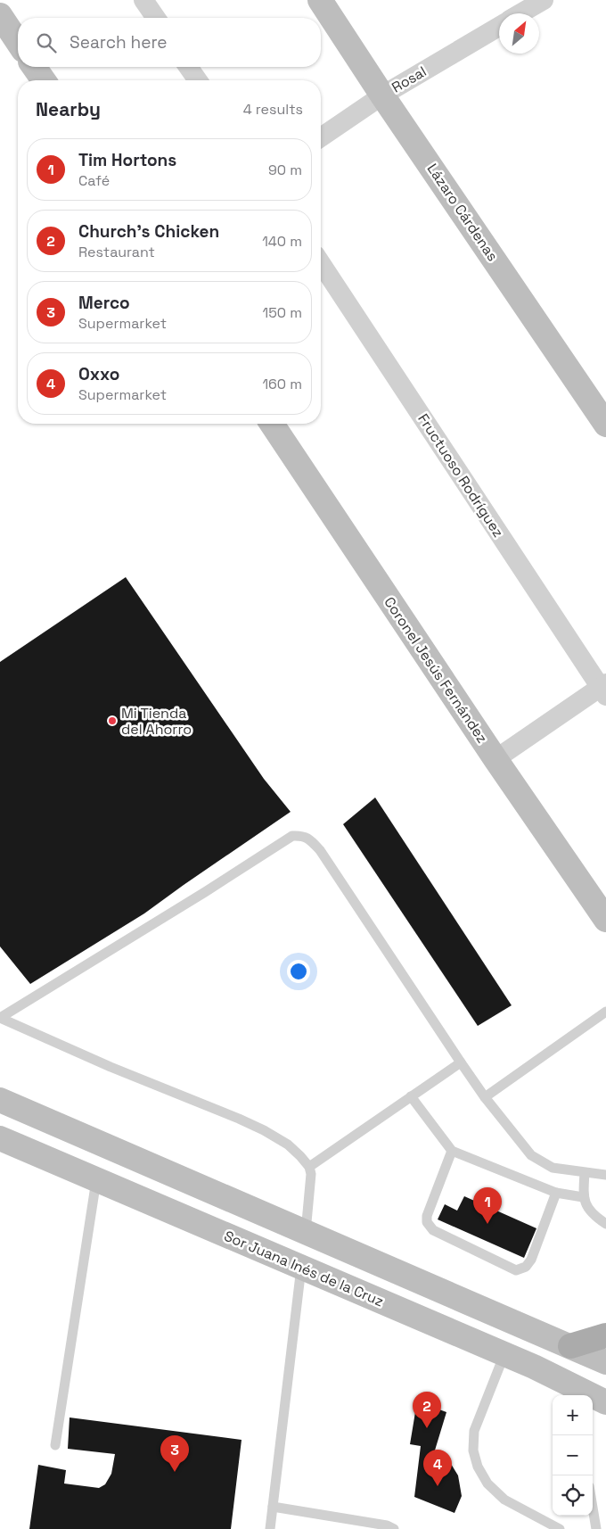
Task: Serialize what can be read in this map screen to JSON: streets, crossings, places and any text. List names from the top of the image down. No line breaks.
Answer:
{"streets":{"main road":["Lázaro Cárdenas","Coronel Jesús Fernández","Sor Juana Inés de la Cruz"],"street":["Rosal","Fructuoso Rodríguez"]},"crossings":[["Rosal","Lázaro Cárdenas"]],"places":["Mi Tienda del Ahorro"],"north":"top right","page":{"search":"Search here","heading":["Nearby","4 results"],"list":[{"mark":"1","name":"Tim Hortons","note":"Café","value":"90 m"},{"mark":"2","name":"Church's Chicken","note":"Restaurant","value":"140 m"},{"mark":"3","name":"Merco","note":"Supermarket","value":"150 m"},{"mark":"4","name":"Oxxo","note":"Supermarket","value":"160 m"}],"pins":["1","2","3","4"],"map_buttons":["+","−"]}}
